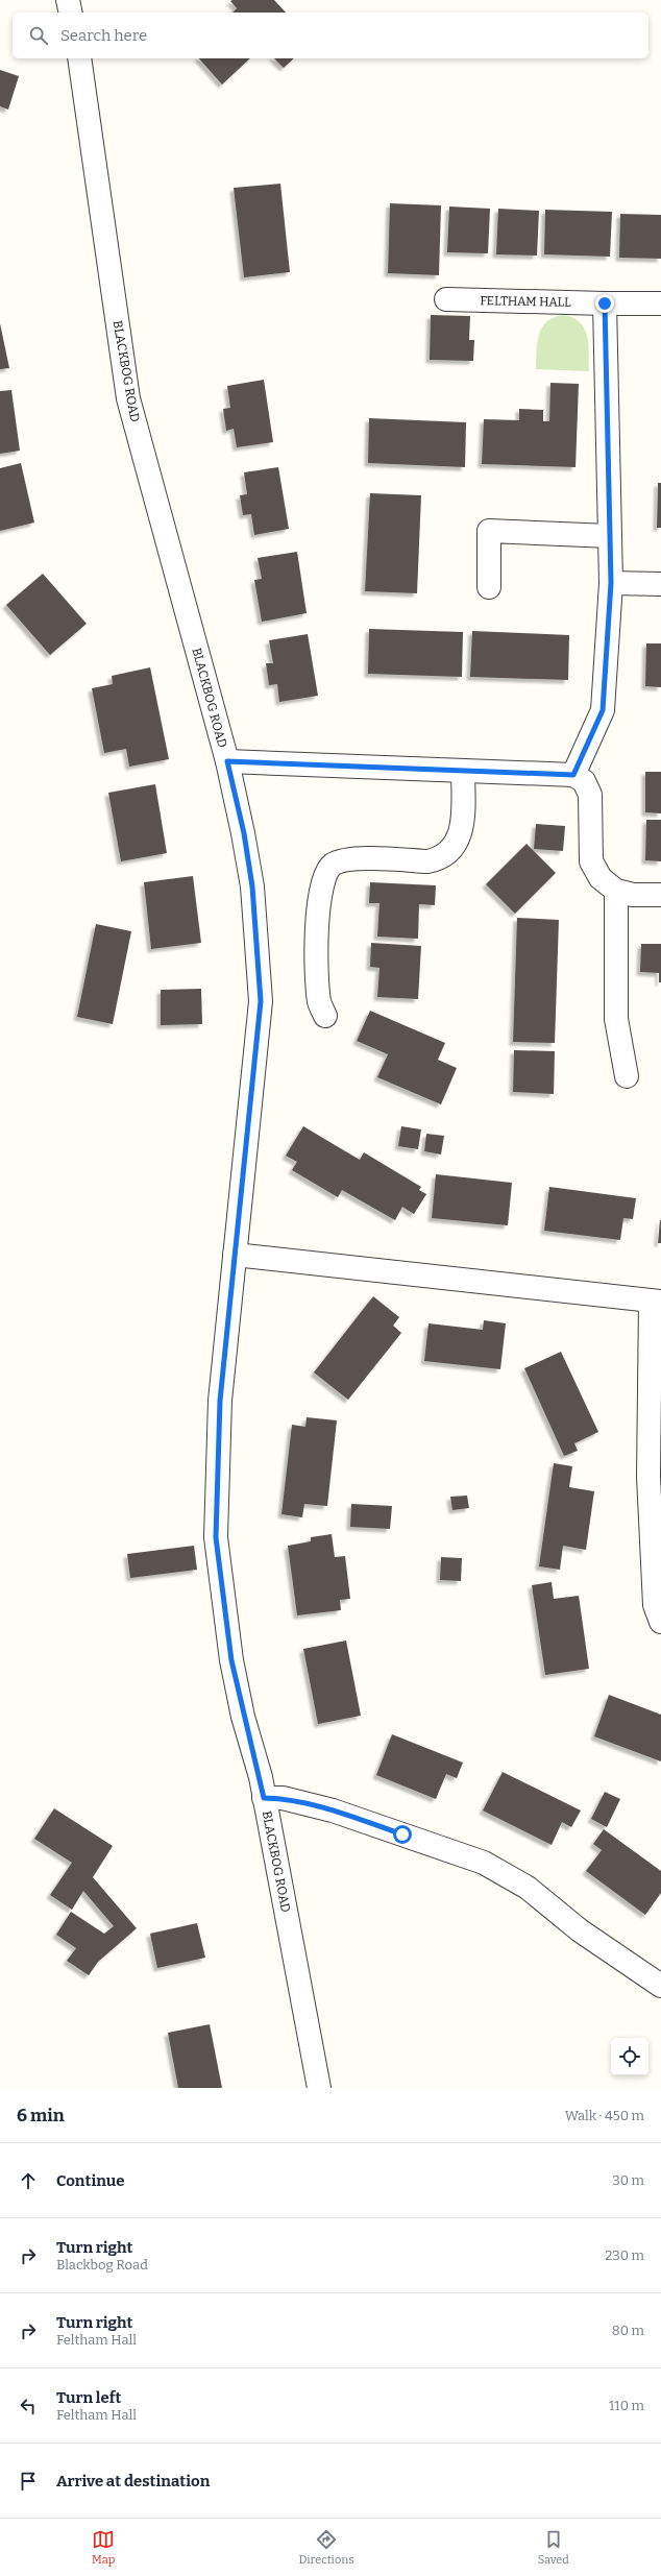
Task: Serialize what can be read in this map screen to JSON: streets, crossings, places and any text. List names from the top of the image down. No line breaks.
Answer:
{"streets":{"street":["FELTHAM HALL","BLACKBOG ROAD"]},"page":{"search":"Search here","heading":["6 min","Walk · 450 m"],"list":[["Continue","30 m"],["Turn right","Blackbog Road","230 m"],["Turn right","Feltham Hall","80 m"],["Turn left","Feltham Hall","110 m"],"Arrive at destination"],"nav":["Map","Directions","Saved"]}}
